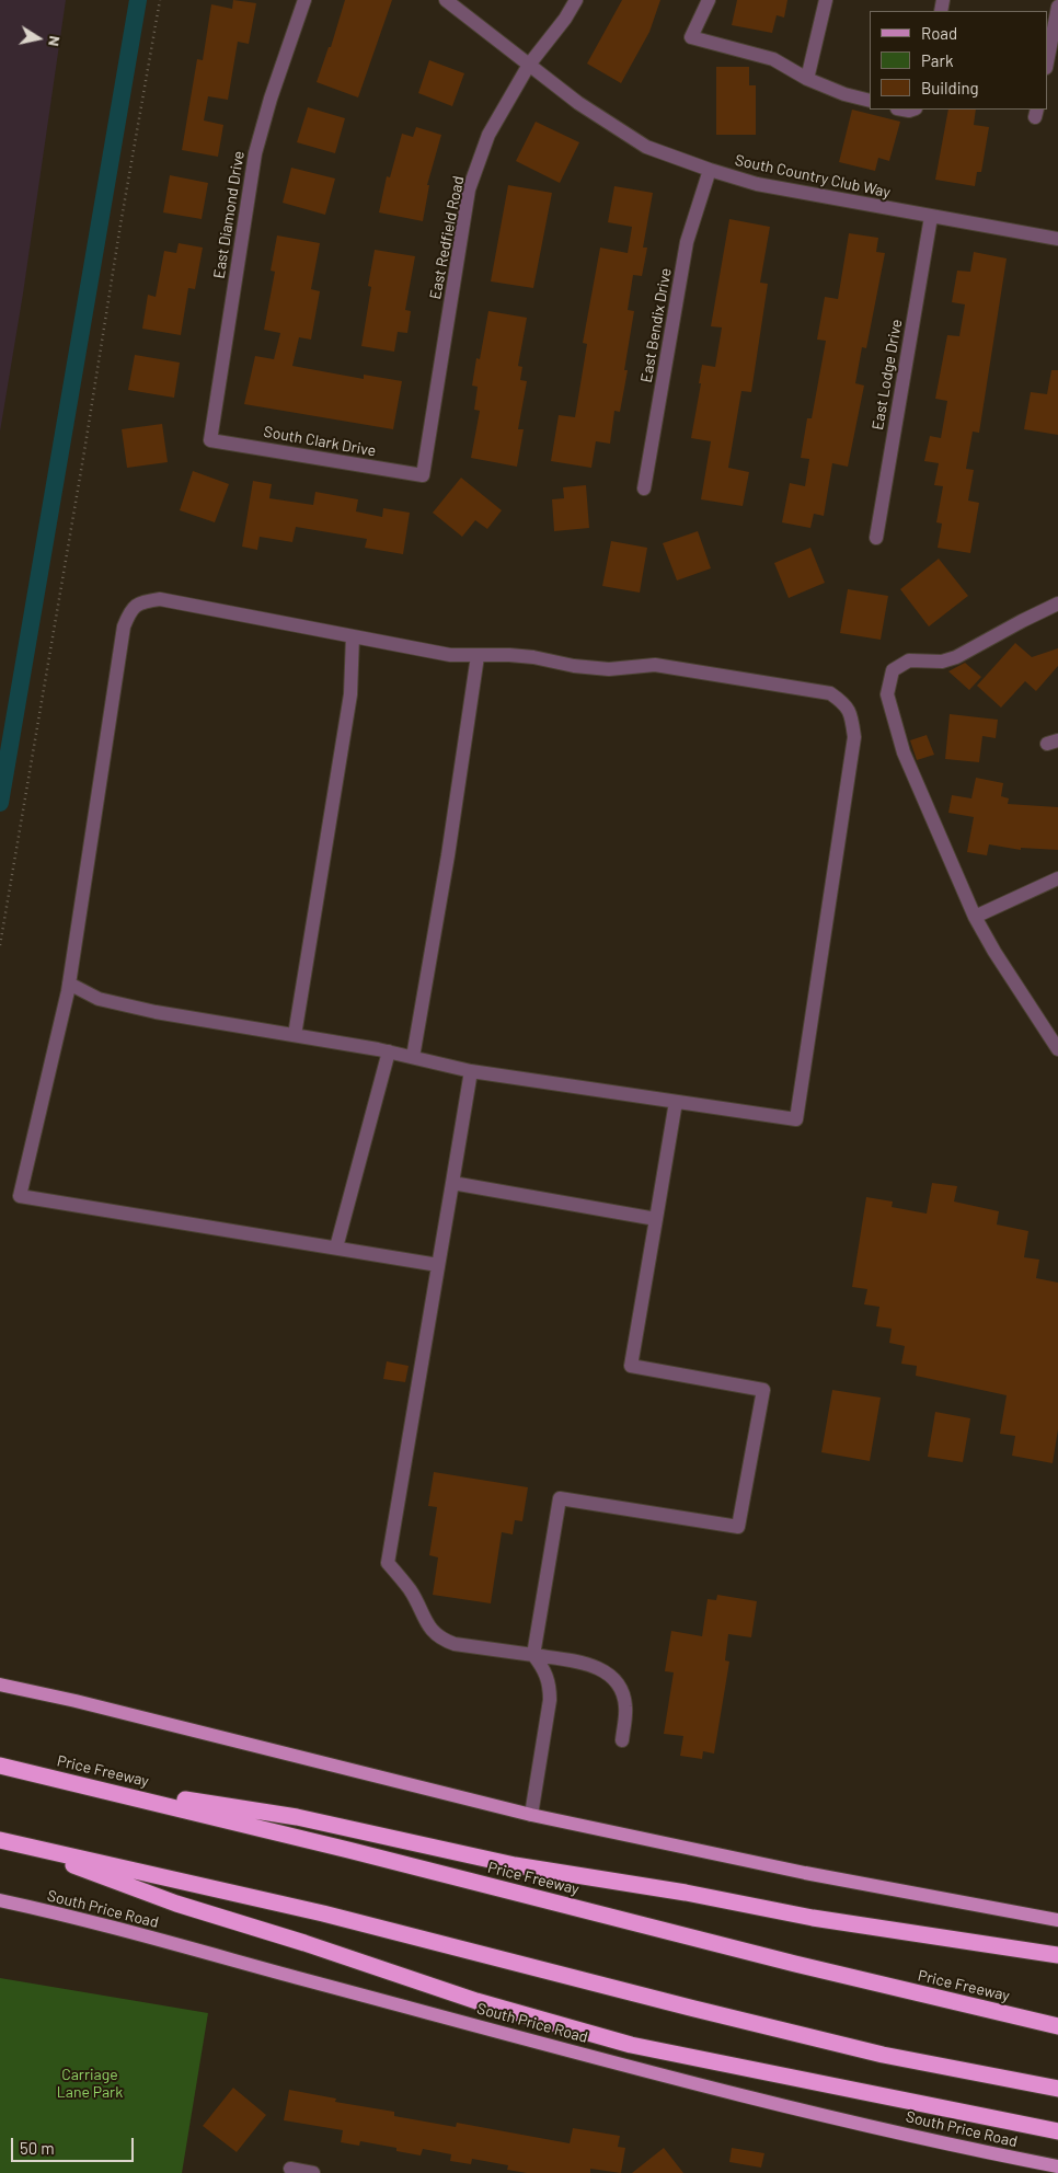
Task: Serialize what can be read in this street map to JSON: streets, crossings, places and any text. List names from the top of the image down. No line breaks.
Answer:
{"streets":{"highway":["Price Freeway"],"main road":["South Price Road"],"street":["South Country Club Way","East Diamond Drive","East Redfield Road","East Bendix Drive","East Lodge Drive","South Clark Drive"]},"crossings":[["South Country Club Way","East Redfield Road"],["South Country Club Way","East Bendix Drive"],["South Country Club Way","East Lodge Drive"],["East Diamond Drive","South Clark Drive"],["East Redfield Road","South Clark Drive"]],"parks":["Carriage Lane Park"],"legend":["Road","Park","Building"],"scale_bar":"50 m","north":"right"}
